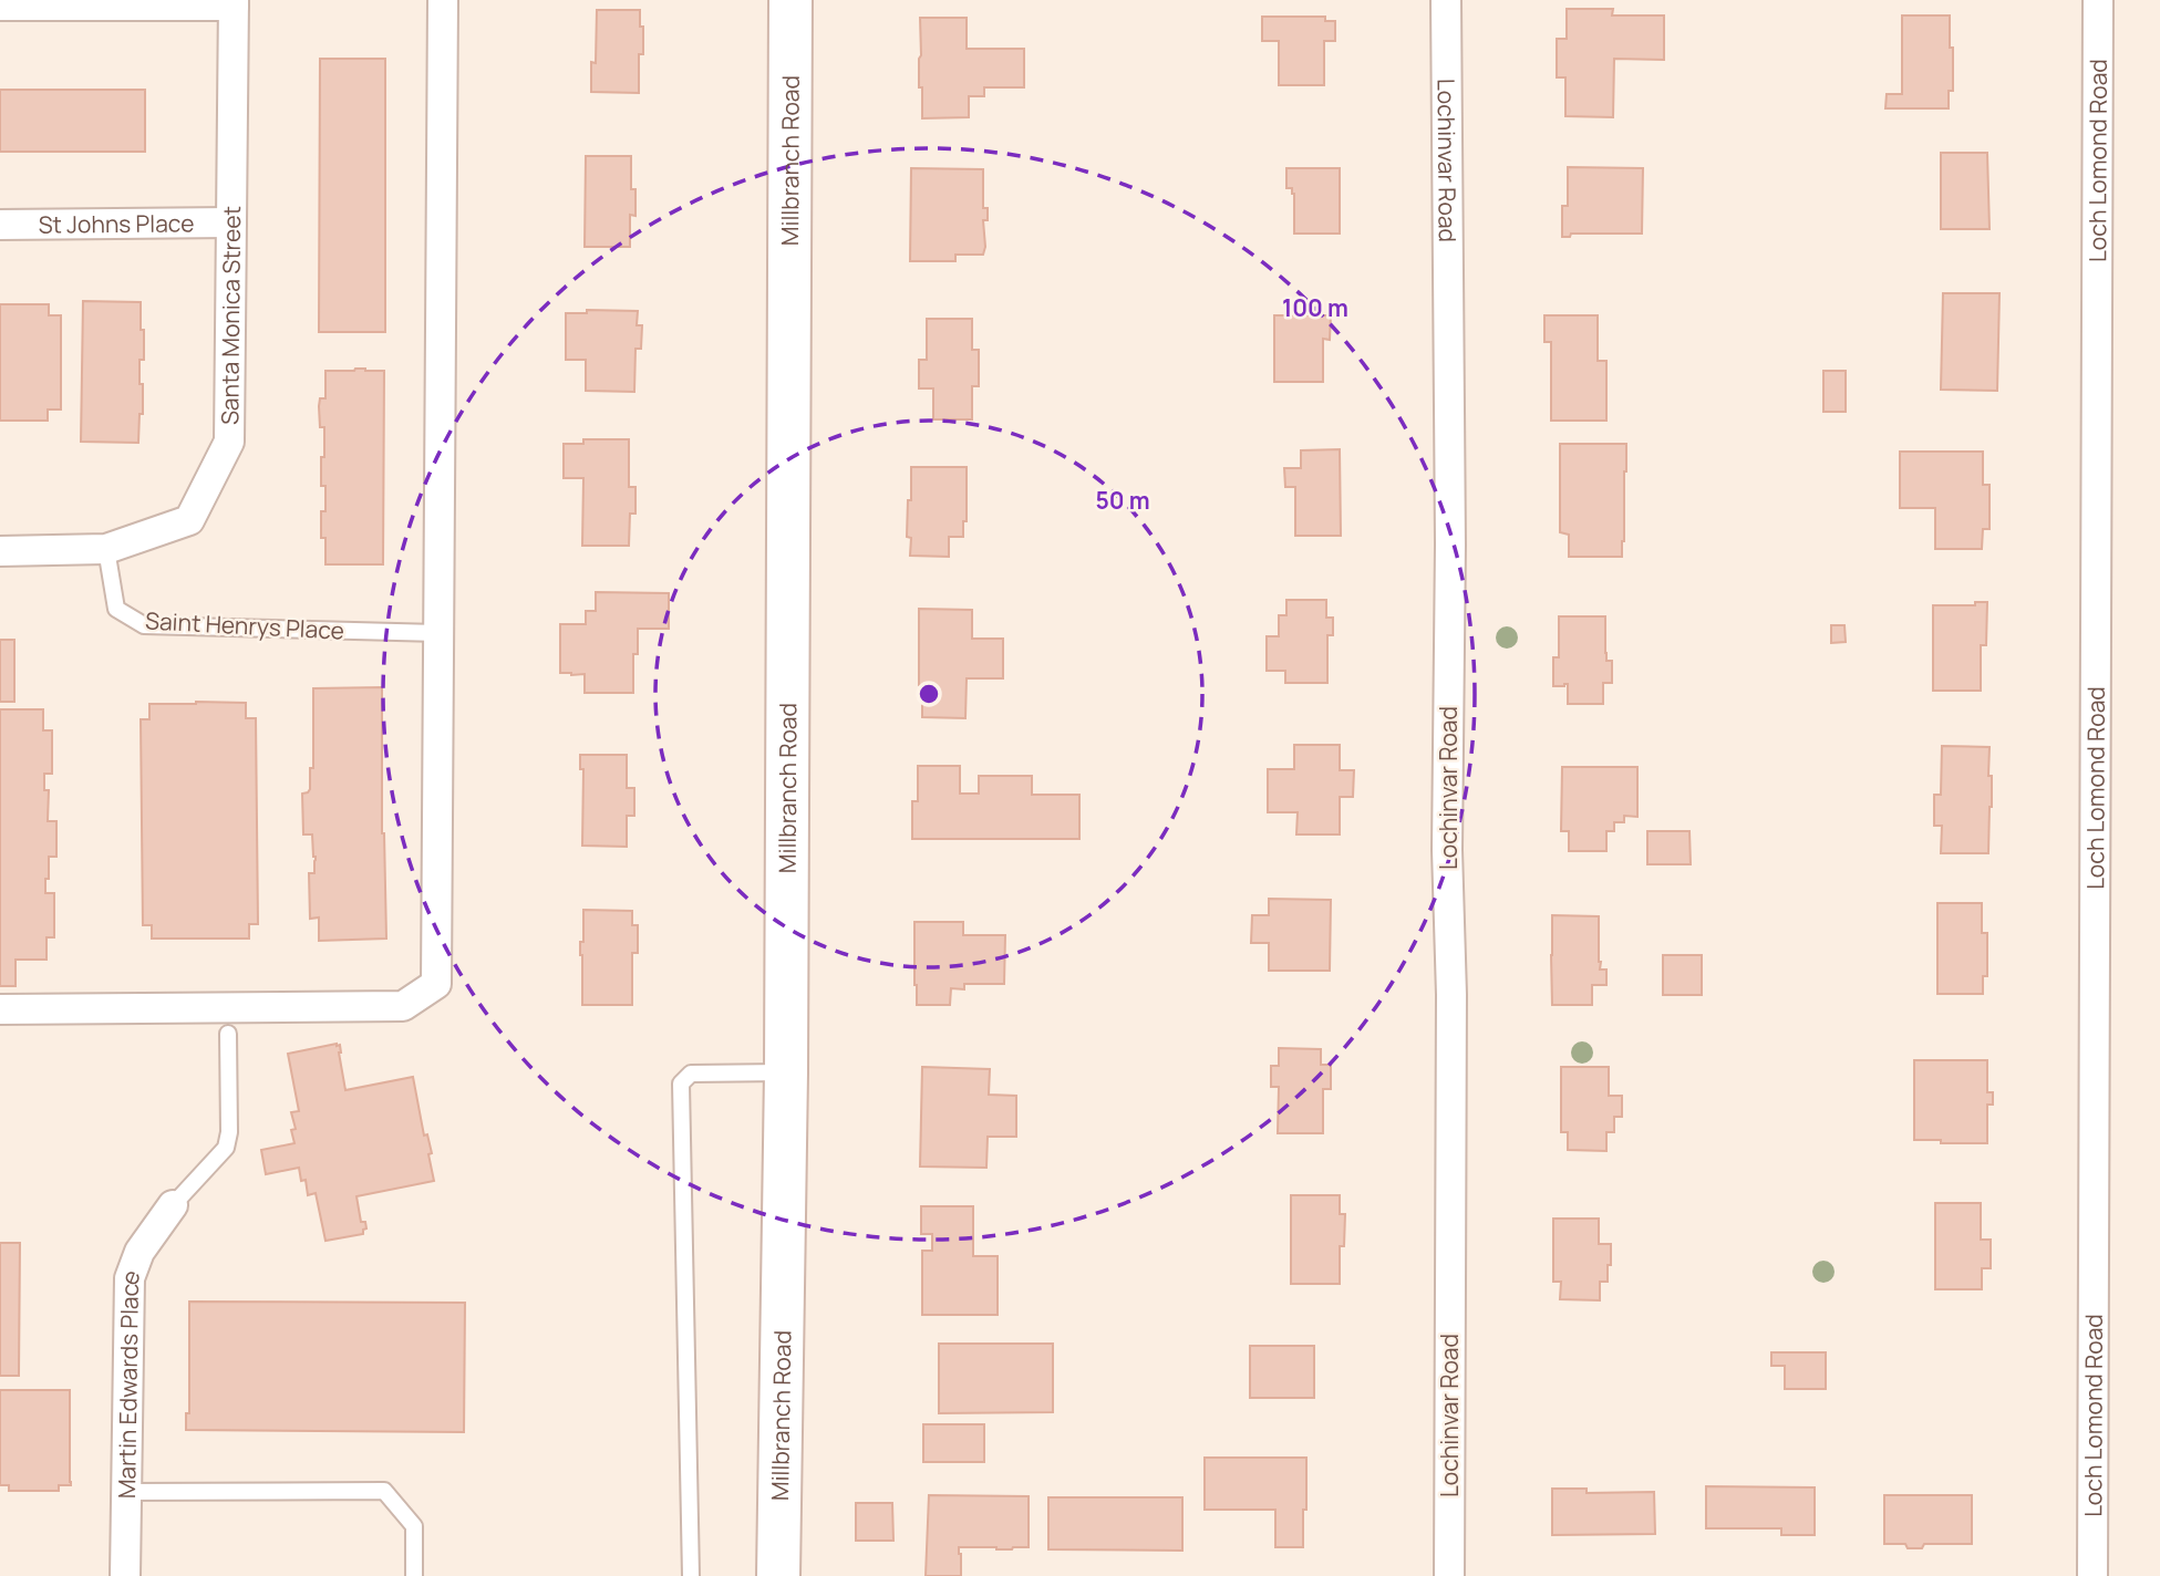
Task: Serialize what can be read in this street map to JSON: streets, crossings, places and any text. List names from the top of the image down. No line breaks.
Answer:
{"streets":{"main road":["Millbranch Road"],"street":["Lochinvar Road","Loch Lomond Road","St Johns Place","Santa Monica Street","Martin Edwards Place"],"lane":["Saint Henrys Place"]},"crossings":[["St Johns Place","Santa Monica Street"],["Santa Monica Street","Saint Henrys Place"]],"rings":["100 m","50 m"]}
